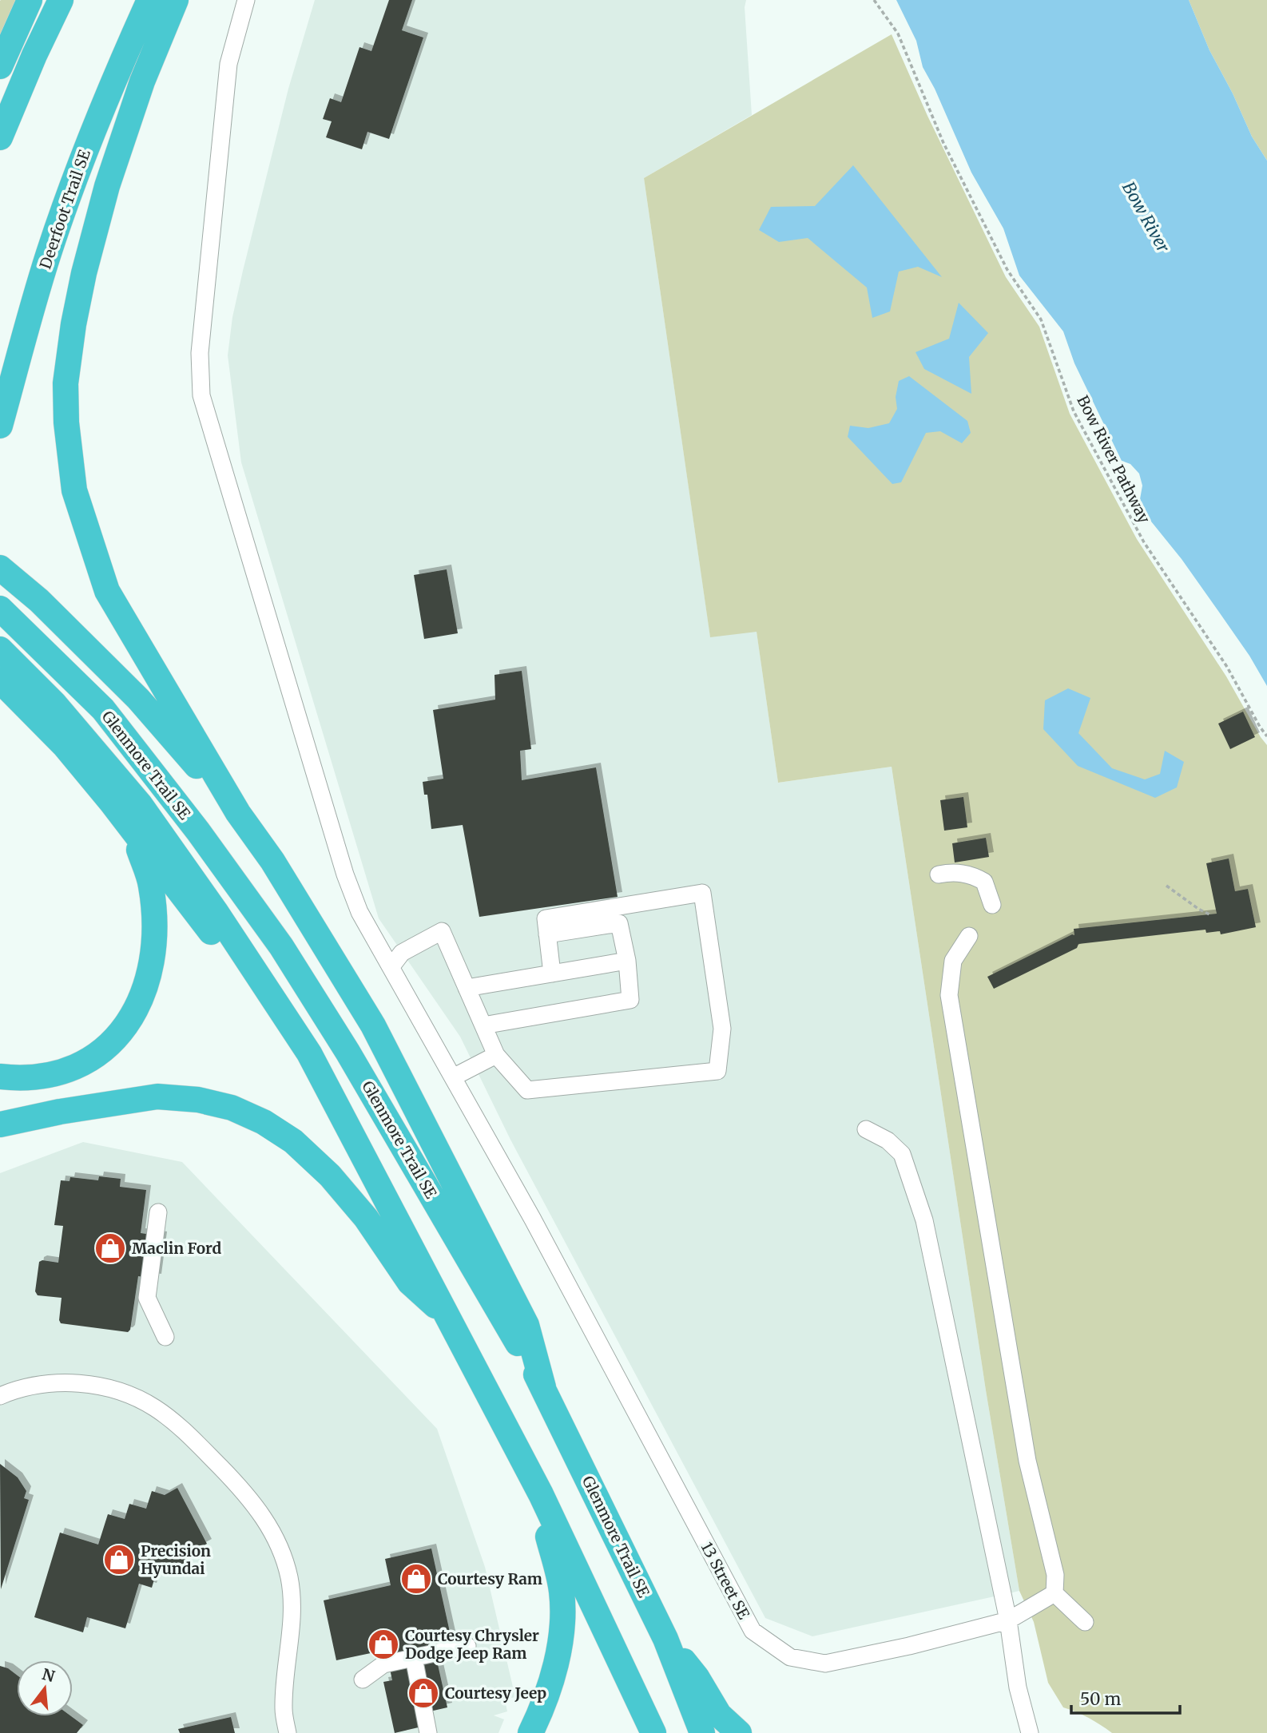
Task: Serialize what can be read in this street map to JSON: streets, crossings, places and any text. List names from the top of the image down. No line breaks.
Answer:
{"streets":{"highway":["Deerfoot Trail SE","Glenmore Trail SE"],"street":["13 Street SE"],"path":["Bow River Pathway"]},"water":["Bow River"],"places":{"shop":["Maclin Ford","Precision Hyundai","Courtesy Ram","Courtesy Chrysler Dodge Jeep Ram","Courtesy Jeep"]},"scale_bar":"50 m","north":"top"}
